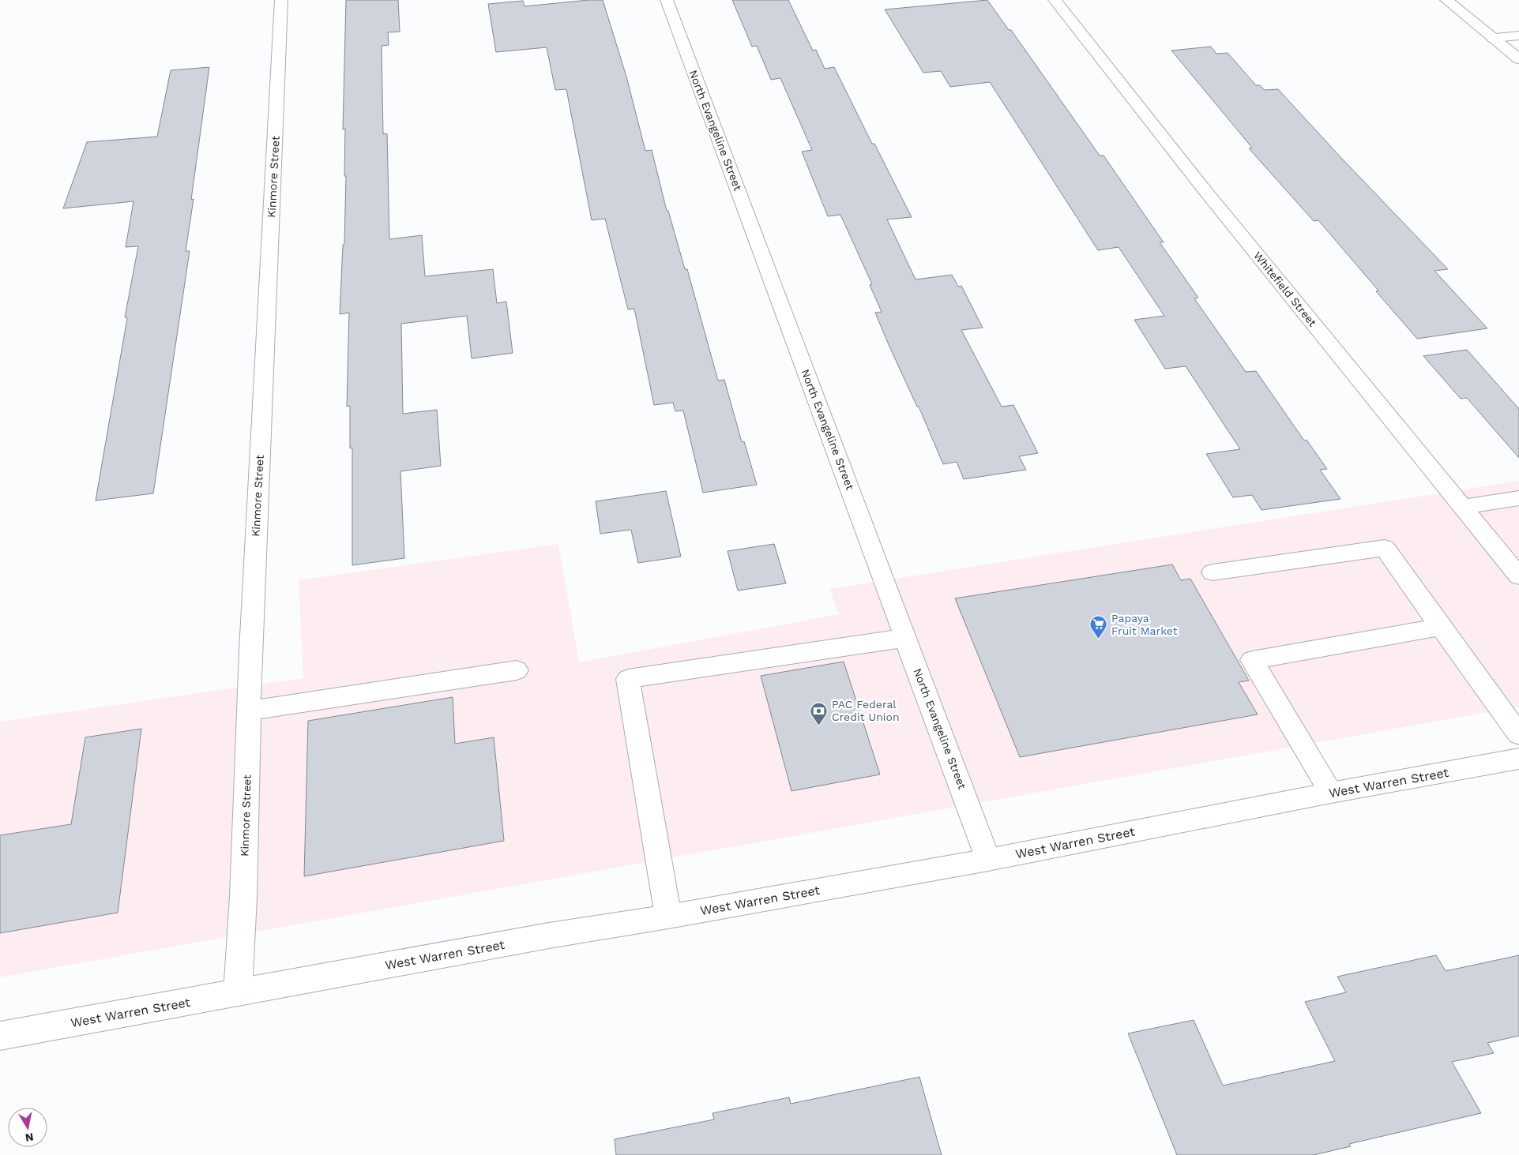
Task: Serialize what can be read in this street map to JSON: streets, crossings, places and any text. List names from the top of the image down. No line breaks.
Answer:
{"streets":{"street":["North Evangeline Street","Kinmore Street","Whitefield Street","West Warren Street"]},"crossings":[["North Evangeline Street","West Warren Street"],["Kinmore Street","West Warren Street"]],"places":{"supermarket":["Papaya Fruit Market"],"bank":["PAC Federal Credit Union"]},"north":"bottom"}
